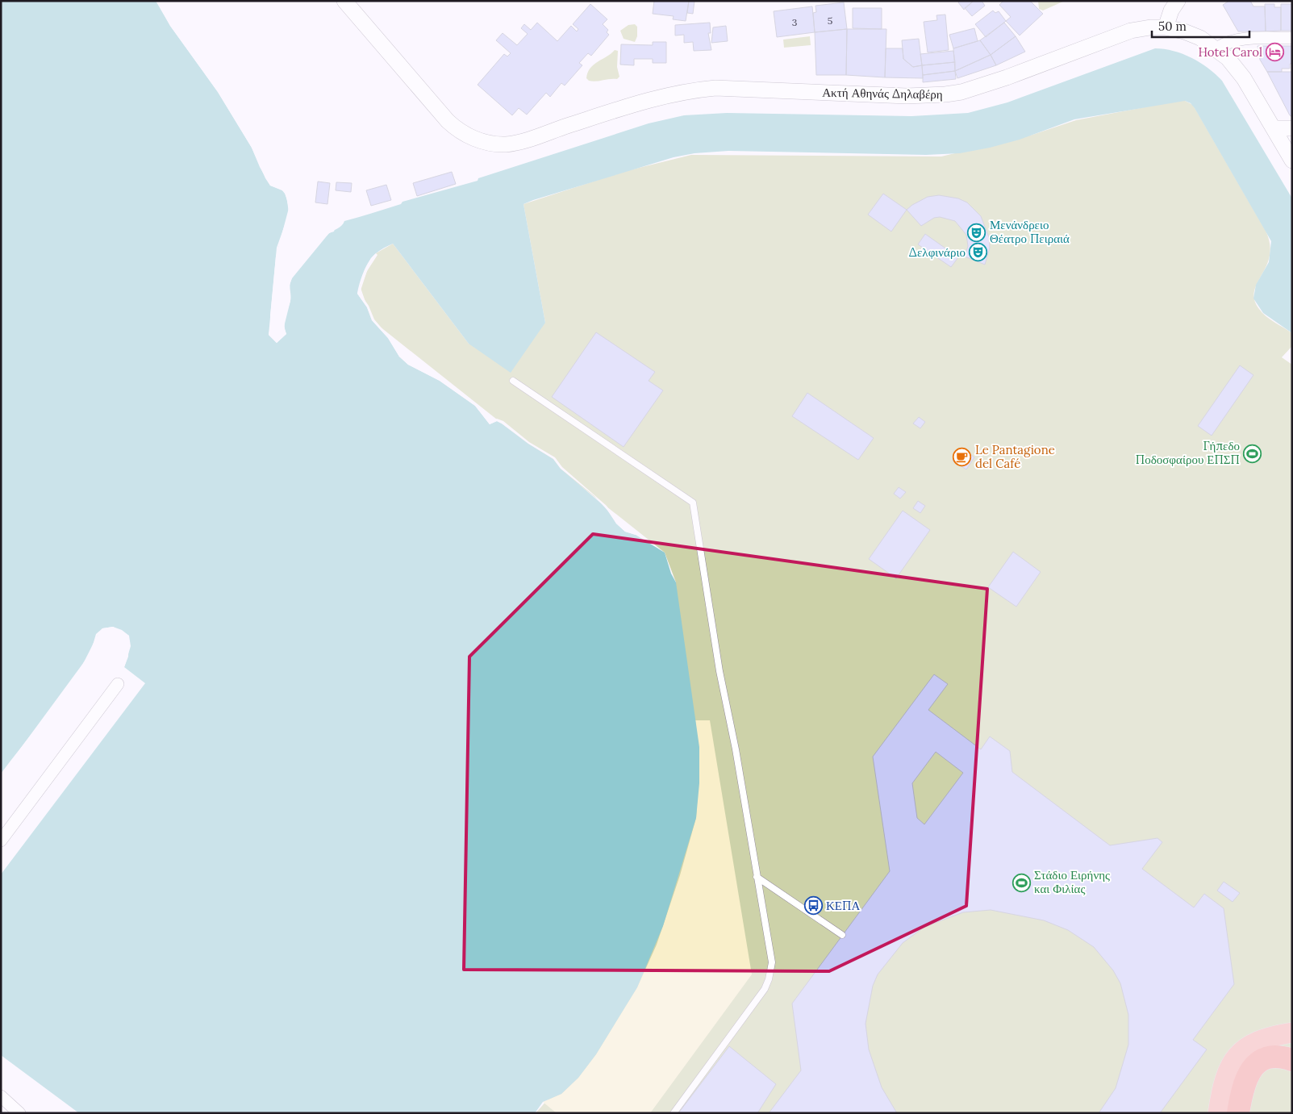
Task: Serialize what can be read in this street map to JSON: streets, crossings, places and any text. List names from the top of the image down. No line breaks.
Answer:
{"streets":{"street":["Ακτή Αθηνάς Δηλαβέρη"]},"places":{"hotel":["Hotel Carol"],"theatre":["Μενάνδρειο Θέατρο Πειραιά","Δελφινάριο"],"sports":["Γήπεδο Ποδοσφαίρου ΕΠΣΠ","Στάδιο Ειρήνης και Φιλίας"],"cafe":["Le Pantagione del Café"],"bus stop":["ΚΕΠΑ"]},"house_numbers":["5","3"],"scale_bar":"50 m"}
